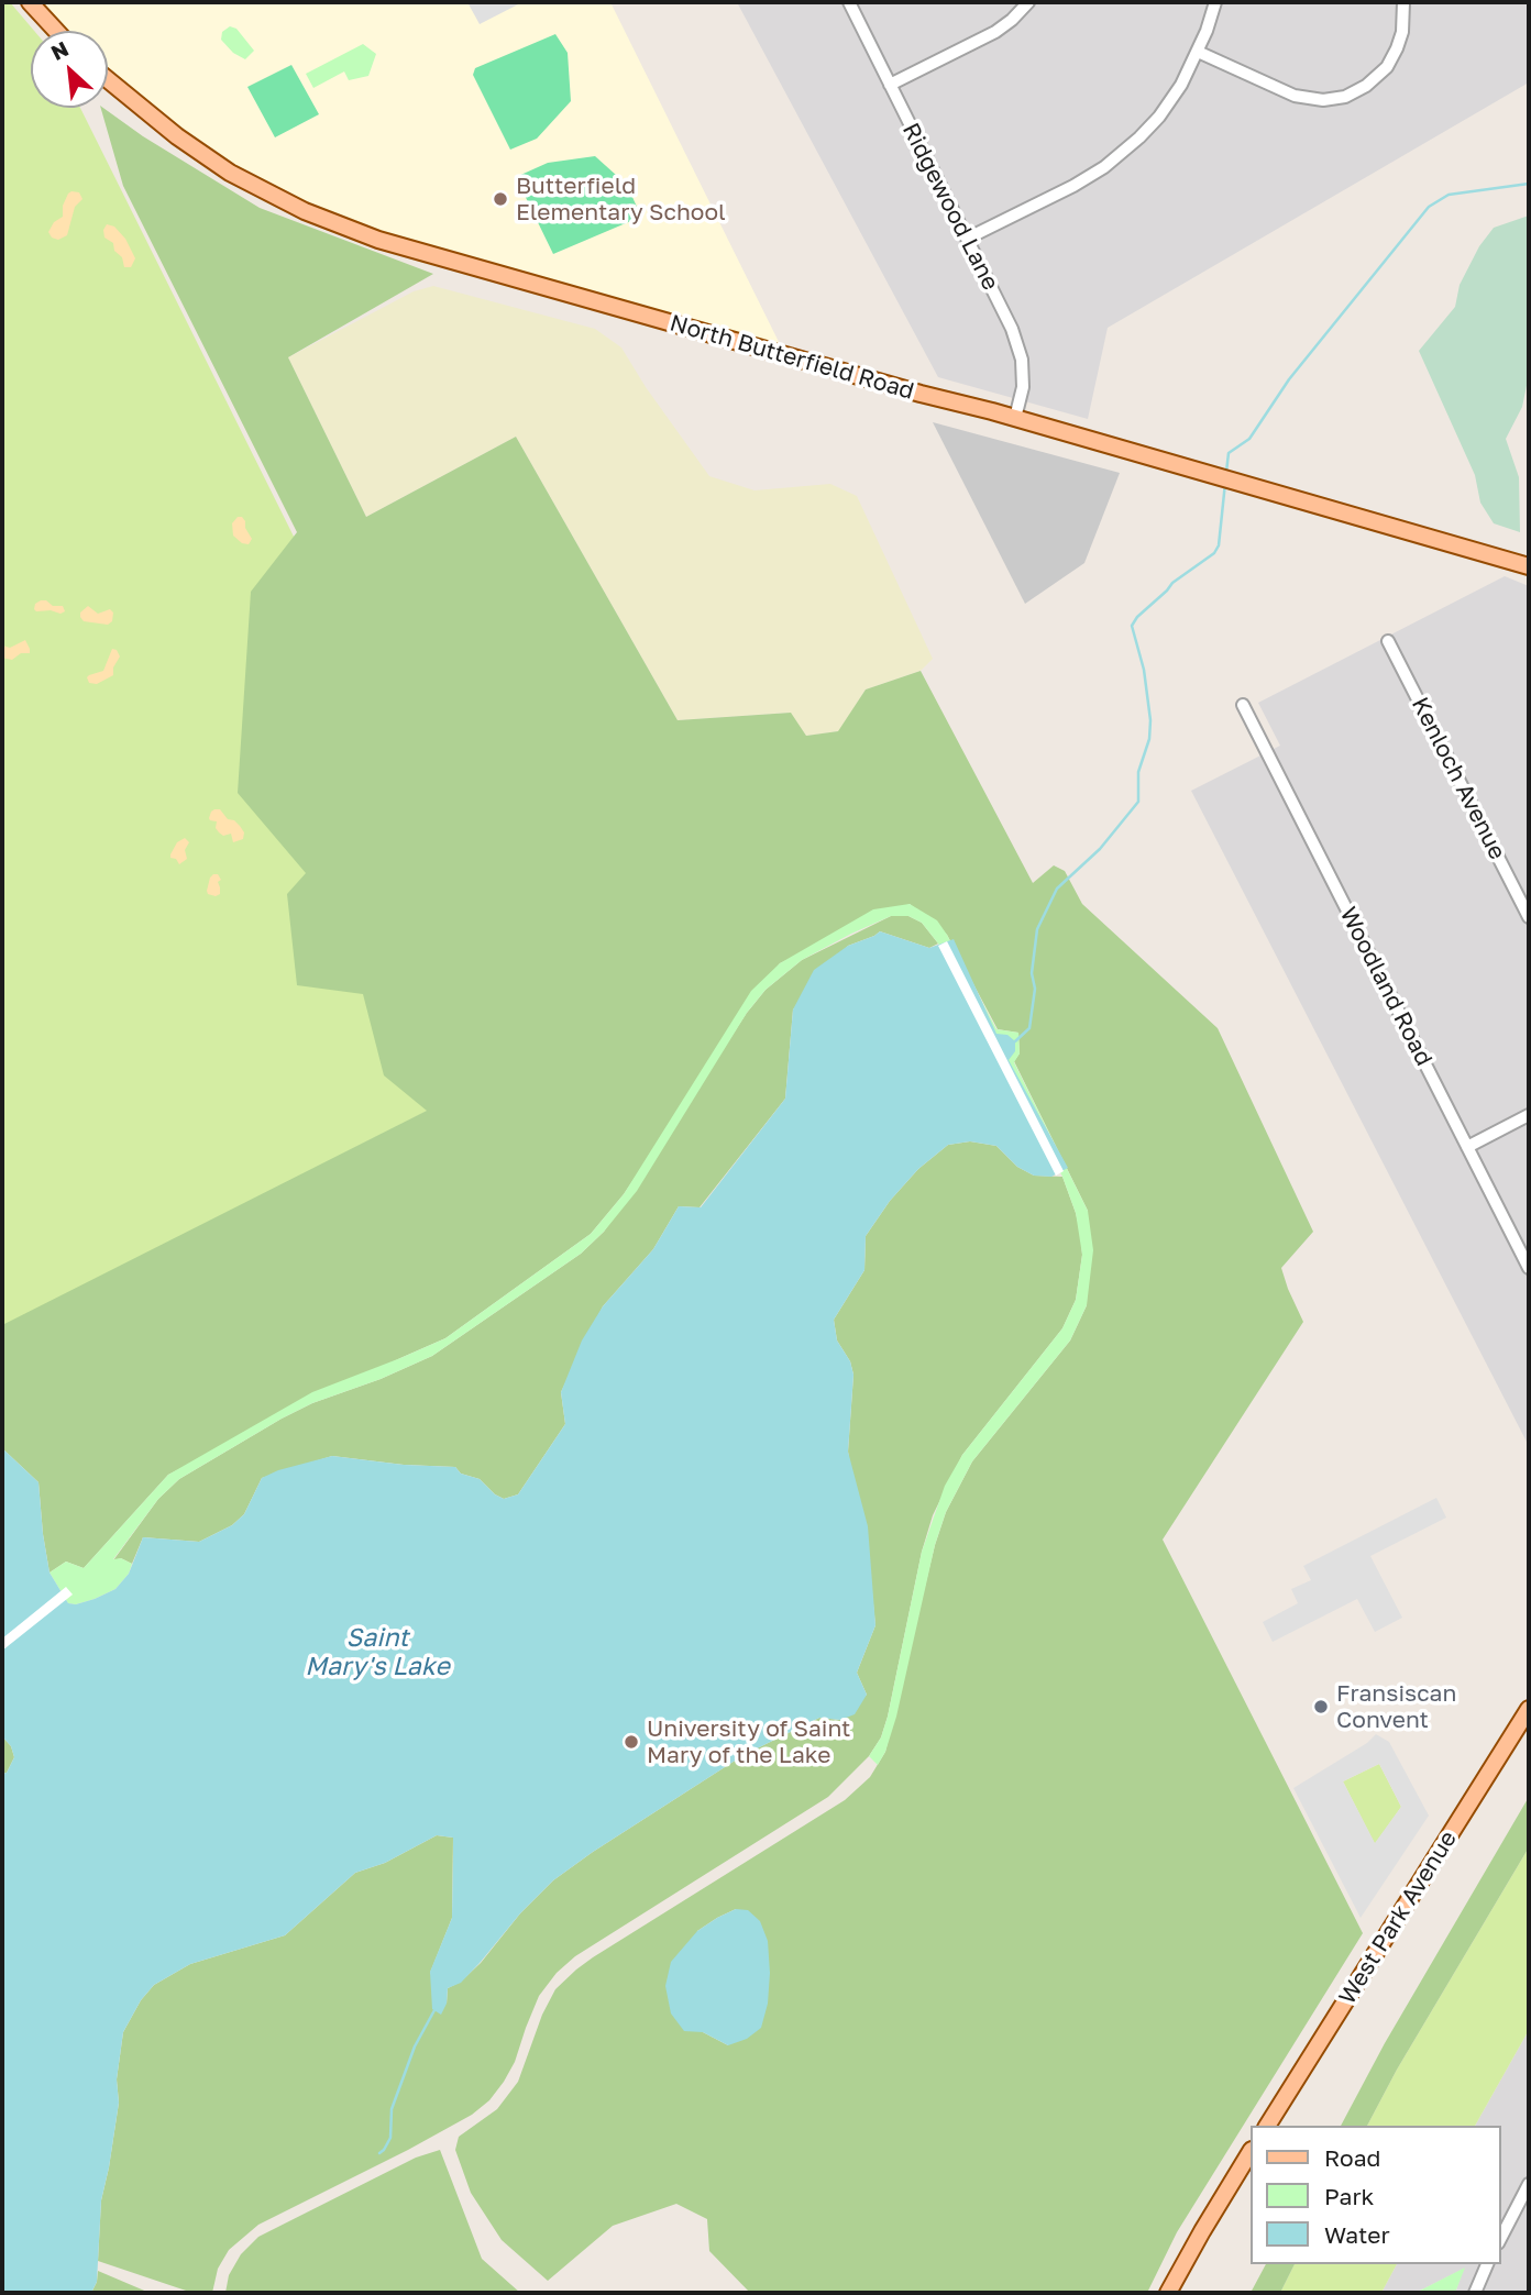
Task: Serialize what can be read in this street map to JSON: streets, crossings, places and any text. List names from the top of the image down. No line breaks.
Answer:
{"streets":{"main road":["North Butterfield Road","West Park Avenue"],"street":["Ridgewood Lane","Kenloch Avenue","Woodland Road"]},"crossings":[["Ridgewood Lane","North Butterfield Road"]],"water":["Saint Mary's Lake"],"places":["Butterfield Elementary School","Fransiscan Convent","University of Saint Mary of the Lake"],"legend":["Road","Park","Water"],"north":"top left"}
